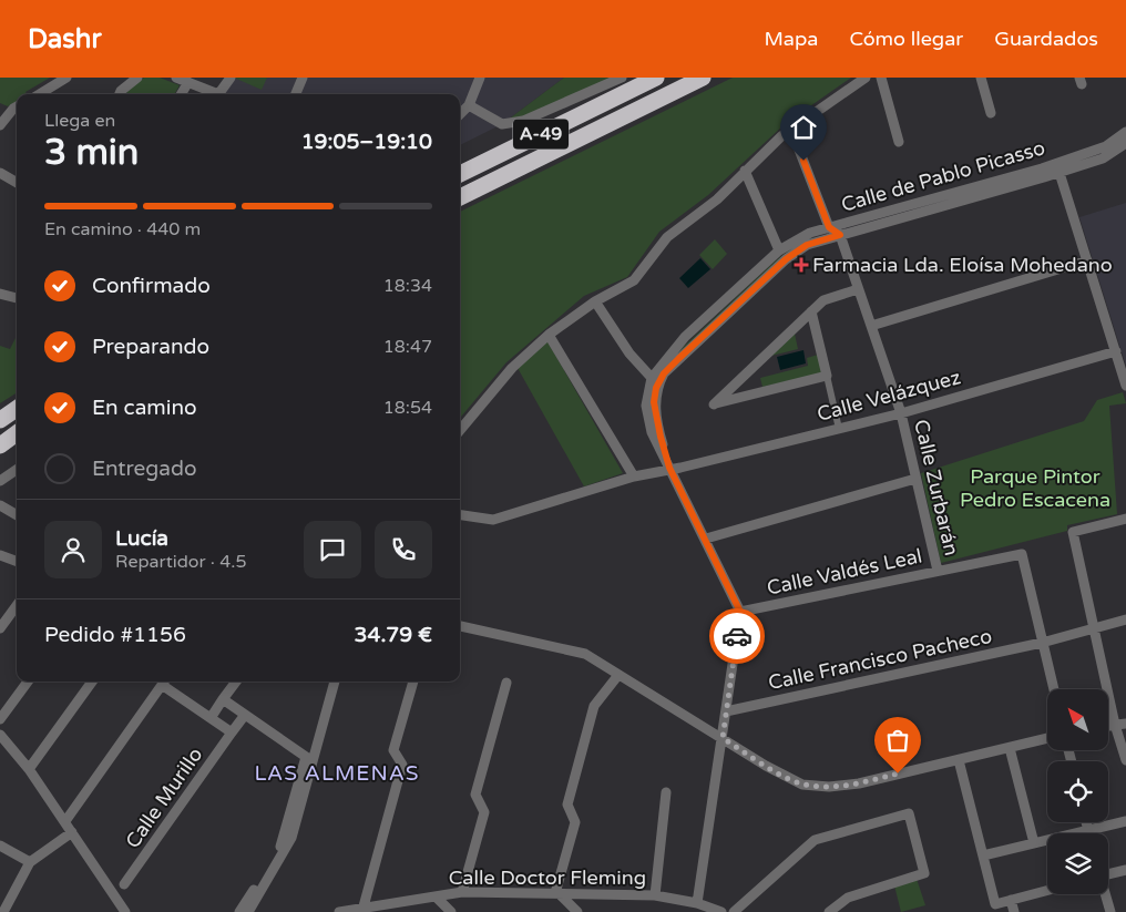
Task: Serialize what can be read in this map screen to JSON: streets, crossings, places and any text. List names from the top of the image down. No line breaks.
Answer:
{"streets":{"highway":["A-49"],"street":["Calle de Pablo Picasso","Calle Velázquez","Calle Zurbarán","Calle Valdés Leal","Calle Francisco Pacheco","Calle Murillo","Calle Doctor Fleming"]},"crossings":[["Calle de Pablo Picasso","Calle Velázquez"],["Calle de Pablo Picasso","Calle Zurbarán"],["Calle de Pablo Picasso","Calle Valdés Leal"],["Calle Velázquez","Calle Zurbarán"],["Calle Zurbarán","Calle Valdés Leal"],["Calle Valdés Leal","Calle Francisco Pacheco"]],"districts":["LAS ALMENAS"],"parks":["Parque Pintor Pedro Escacena"],"places":{"health":["Farmacia Lda. Eloísa Mohedano"]},"north":"top left","page":{"header":"Dashr","nav":["Mapa","Cómo llegar","Guardados"],"heading":["3 min","Llega en","19:05–19:10"],"panel":["Lucía","Repartidor · 4.5","Pedido #1156","34.79 €"],"bar":"En camino · 440 m","list":[["Confirmado","18:34"],["Preparando","18:47"],["En camino","18:54"],"Entregado"]}}
